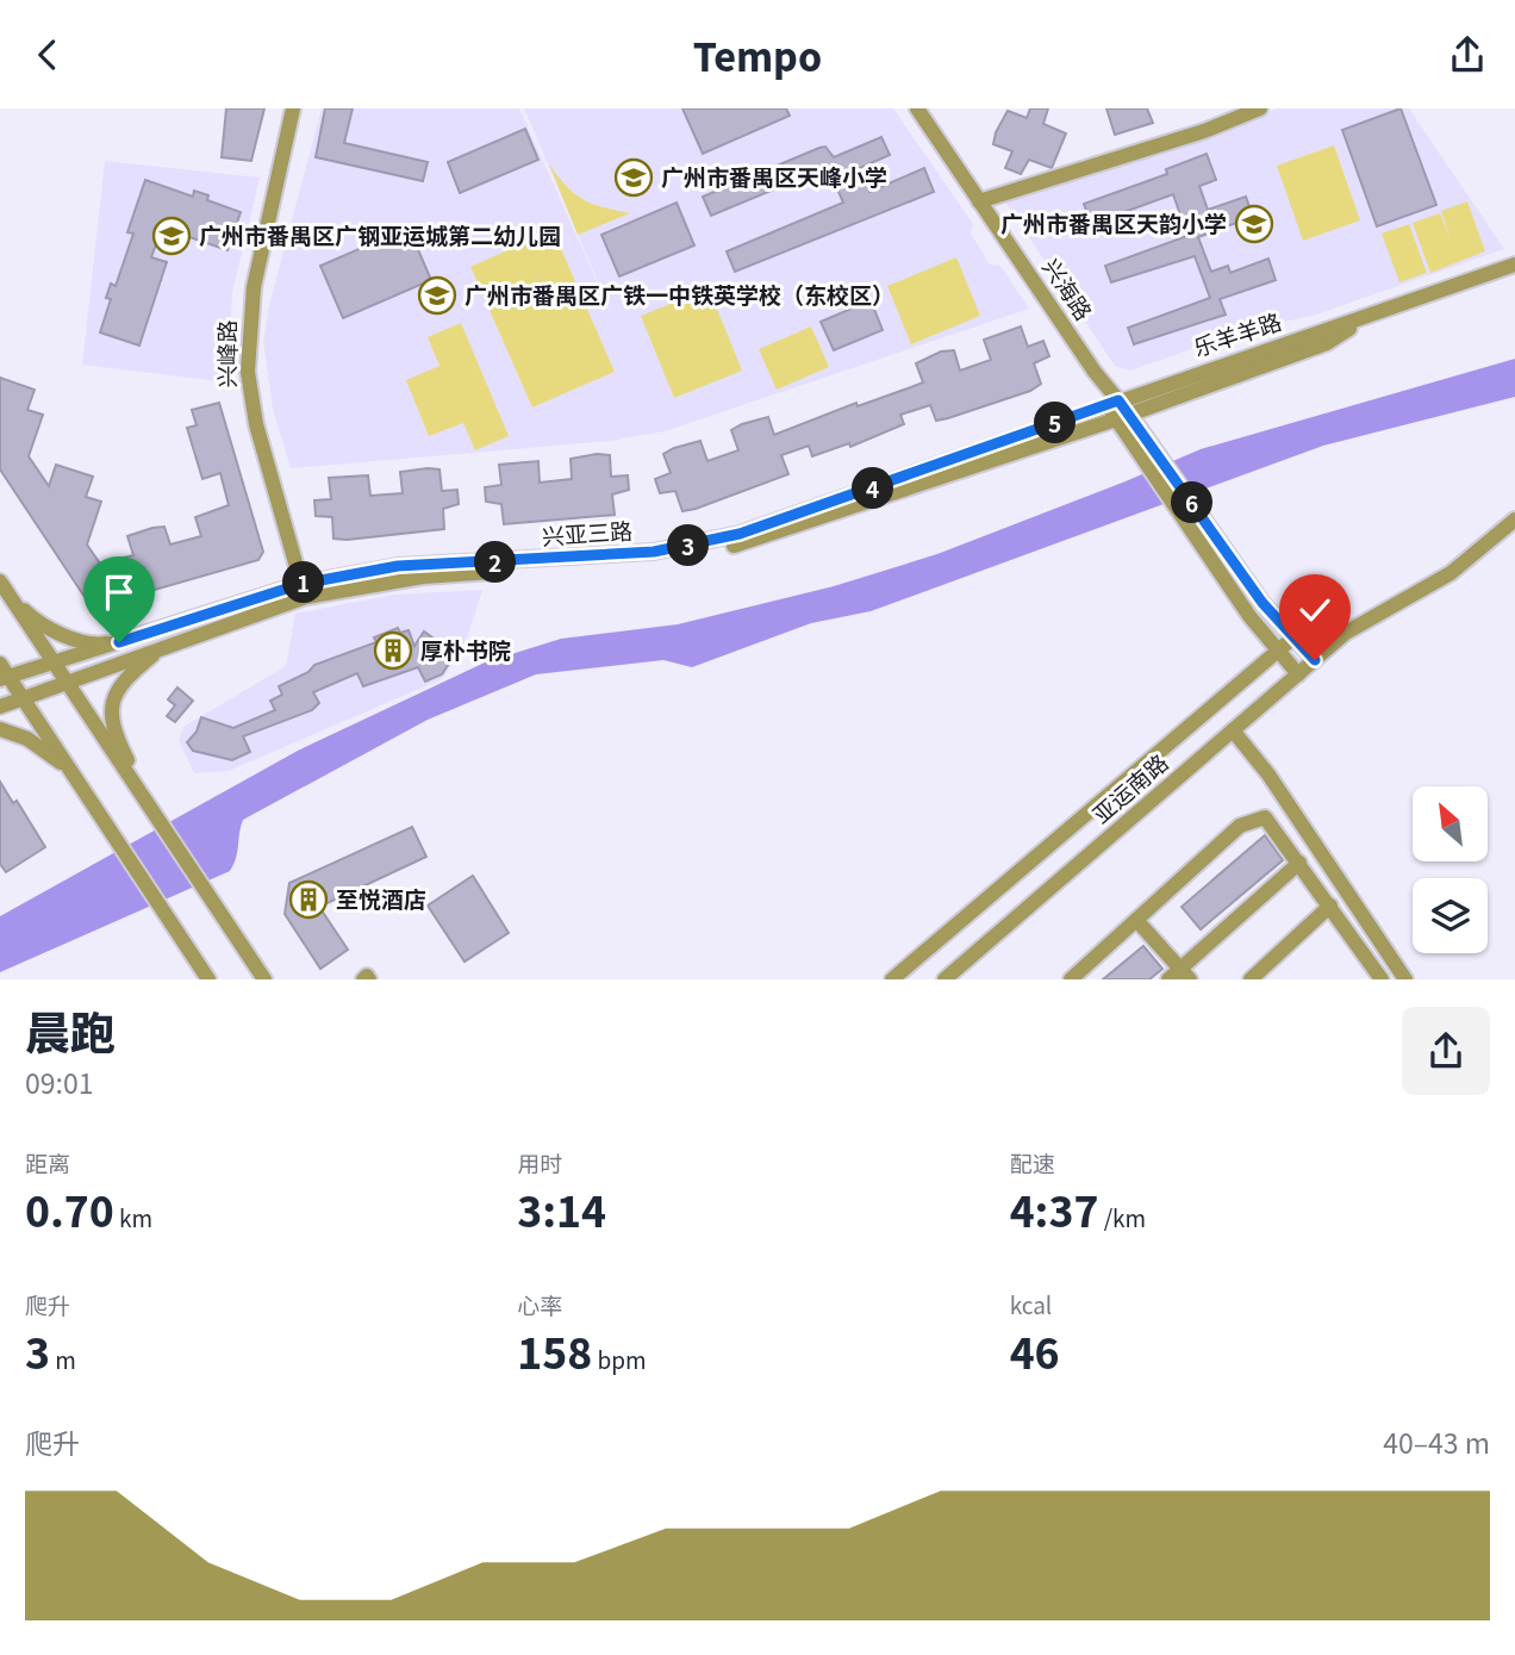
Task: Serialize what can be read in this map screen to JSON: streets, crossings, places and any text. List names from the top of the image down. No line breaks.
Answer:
{"streets":{"street":["兴海路","乐羊羊路","兴峰路","兴亚三路","亚运南路"]},"crossings":[["兴海路","乐羊羊路"],["兴海路","兴亚三路"],["乐羊羊路","兴亚三路"],["兴峰路","兴亚三路"]],"places":{"school or university":["广州市番禺区天峰小学","广州市番禺区天韵小学","广州市番禺区广钢亚运城第二幼儿园","广州市番禺区广铁一中铁英学校（东校区）"],"building":["厚朴书院","至悦酒店"]},"north":"top left","page":{"header":"Tempo","pins":["5","4","6","3","2","1"],"heading":["晨跑","09:01"],"stats":[["距离","0.70 km"],["用时","3:14"],["配速","4:37 /km"],["爬升","3 m"],["心率","158 bpm"],["kcal","46"]],"chart":["爬升","40–43 m"]}}
